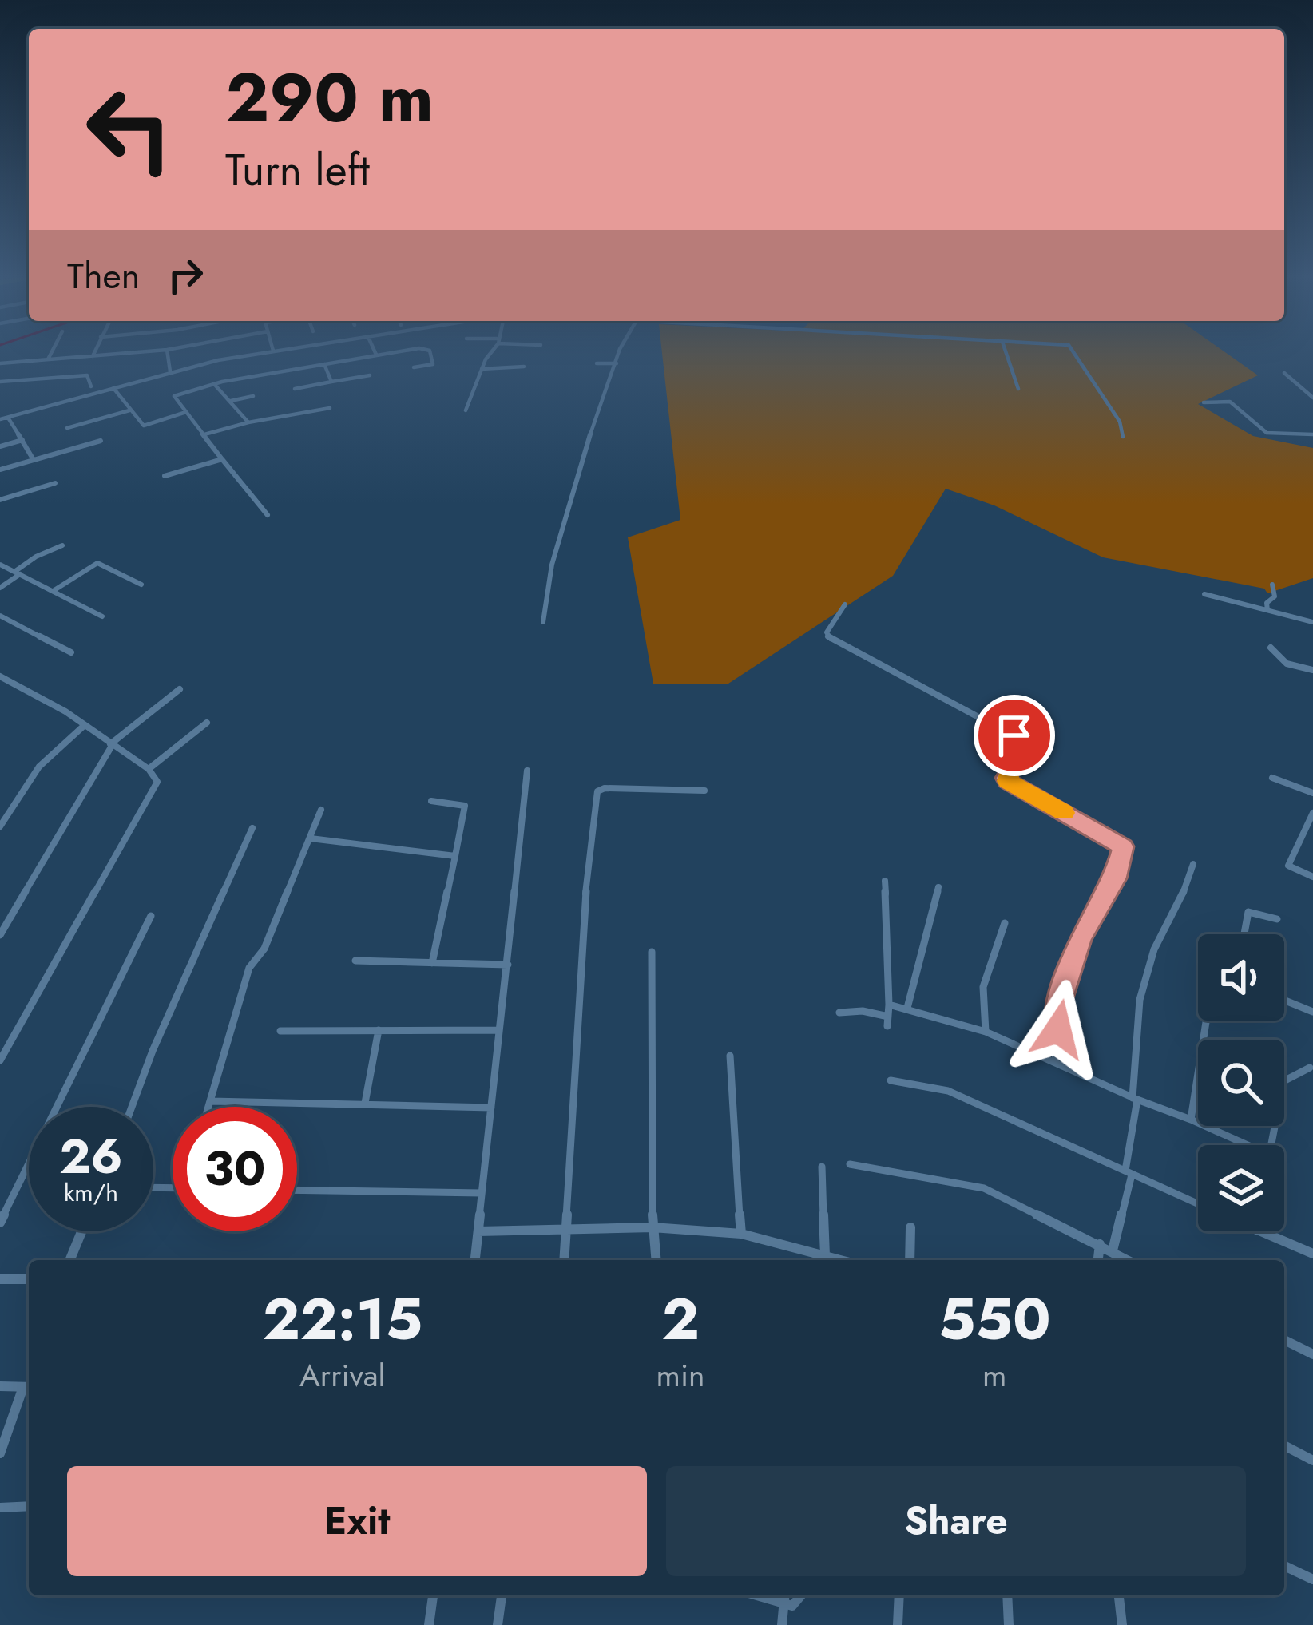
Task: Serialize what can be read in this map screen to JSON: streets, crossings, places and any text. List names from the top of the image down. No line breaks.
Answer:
{"page":{"turn":["290 m","Turn left"],"then":"Then","speed":"26 km/h","limit":"30","eta":["22:15","Arrival","2","min","550","m"],"buttons":["Exit","Share"]}}
